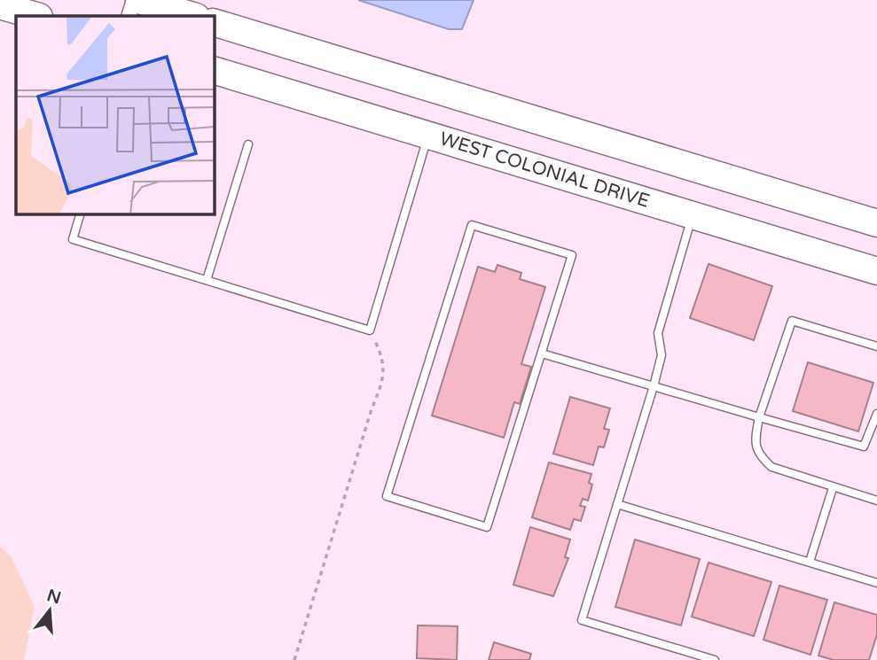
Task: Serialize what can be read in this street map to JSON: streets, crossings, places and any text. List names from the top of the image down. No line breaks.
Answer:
{"streets":{"highway":["WEST COLONIAL DRIVE"]},"north":"top"}
